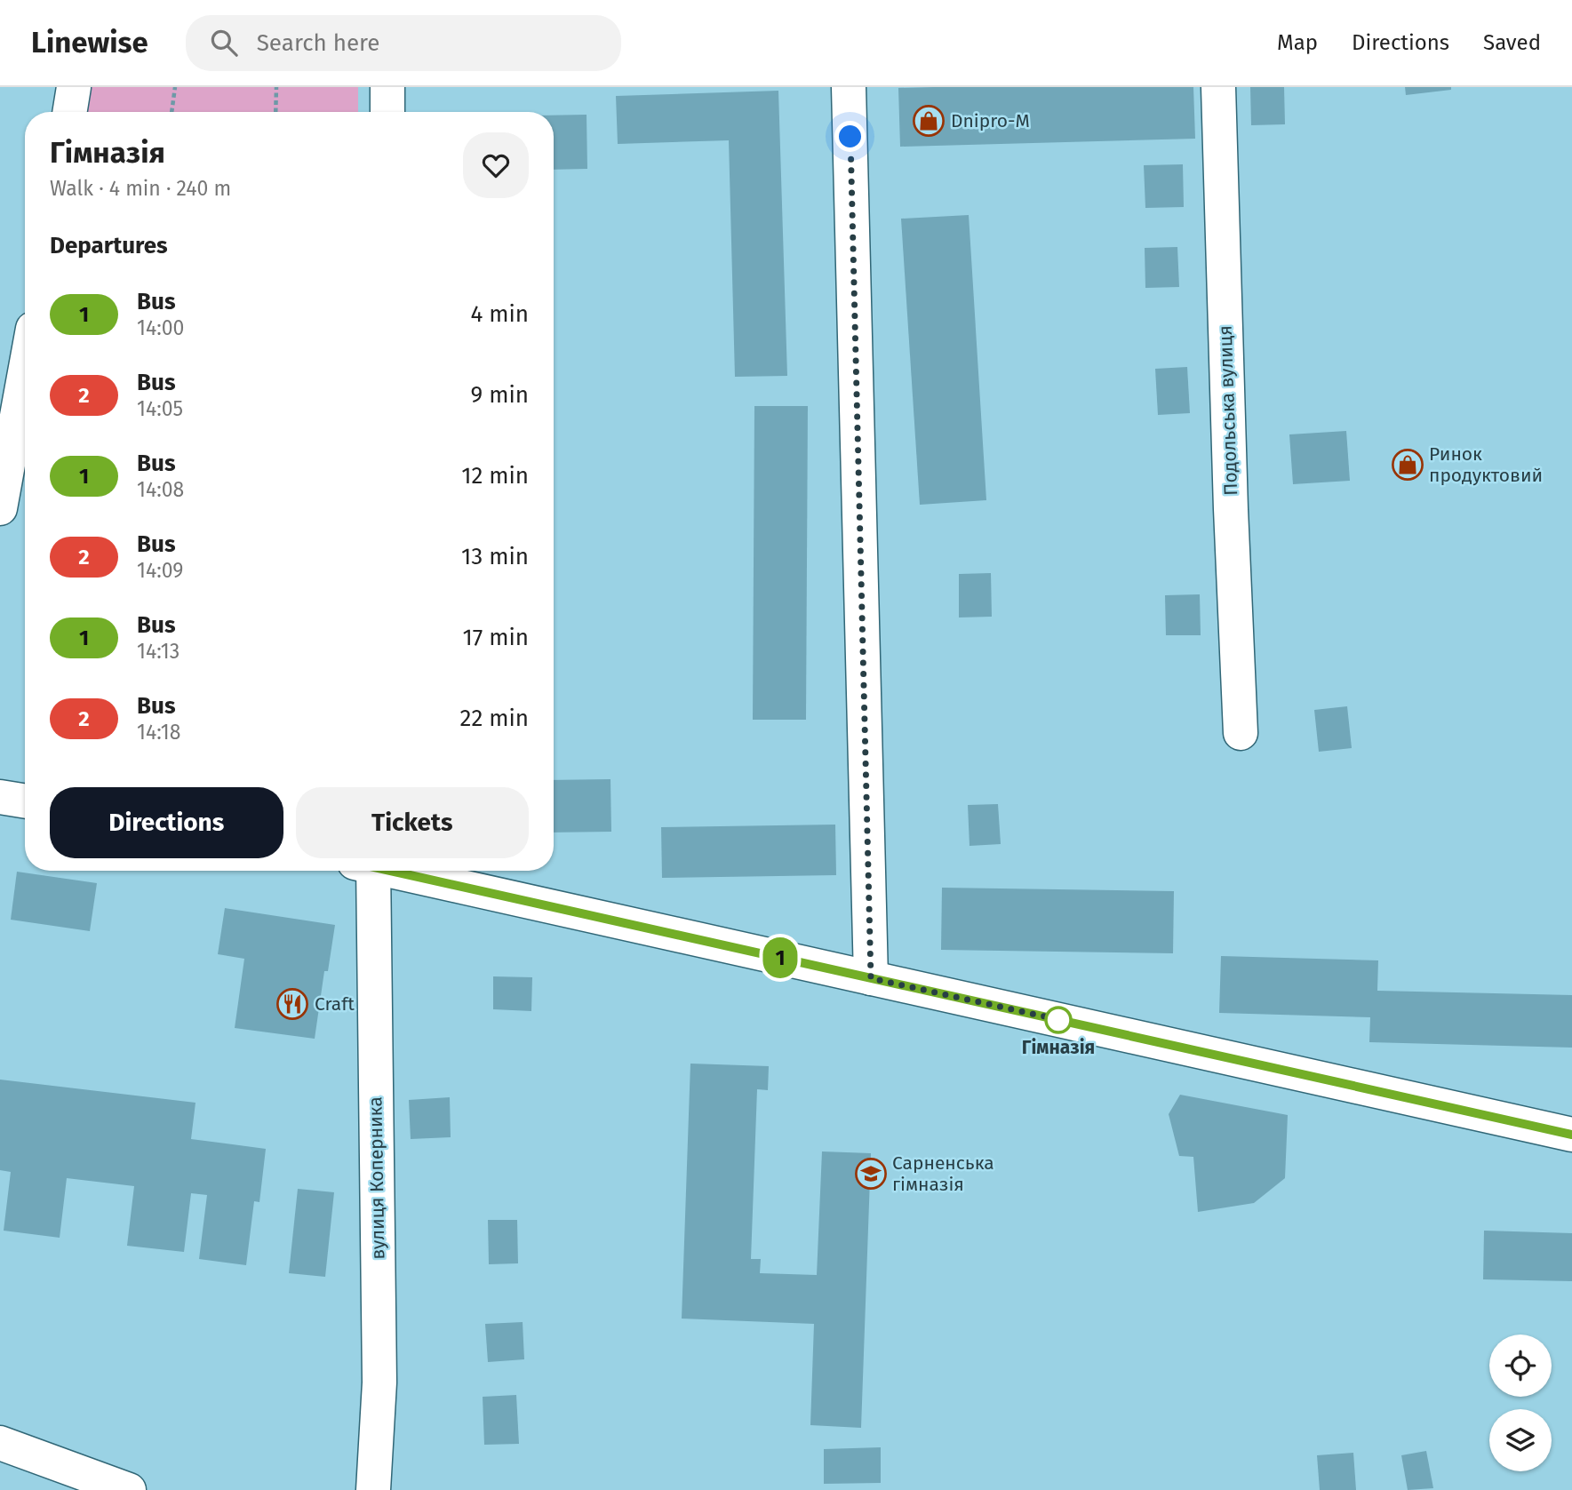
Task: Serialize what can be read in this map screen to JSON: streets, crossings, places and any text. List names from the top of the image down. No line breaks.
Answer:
{"streets":{"street":["Подольська вулиця","вулиця Коперника"]},"places":{"shop":["Dnipro-M","Ринок продуктовий"],"restaurant":["Craft"],"other":["Гімназія"],"school or university":["Сарненська гімназія"]},"lines":["bus line 1"],"page":{"header":"Linewise","search":"Search here","nav":["Map","Directions","Saved"],"on_map":"1","heading":[["Гімназія","Walk · 4 min · 240 m"],"Departures"],"list":[{"mark":"1","name":"Bus","note":"14:00","value":"4 min"},{"mark":"2","name":"Bus","note":"14:05","value":"9 min"},{"mark":"1","name":"Bus","note":"14:08","value":"12 min"},{"mark":"2","name":"Bus","note":"14:09","value":"13 min"},{"mark":"1","name":"Bus","note":"14:13","value":"17 min"},{"mark":"2","name":"Bus","note":"14:18","value":"22 min"}],"buttons":["Directions","Tickets"]}}
